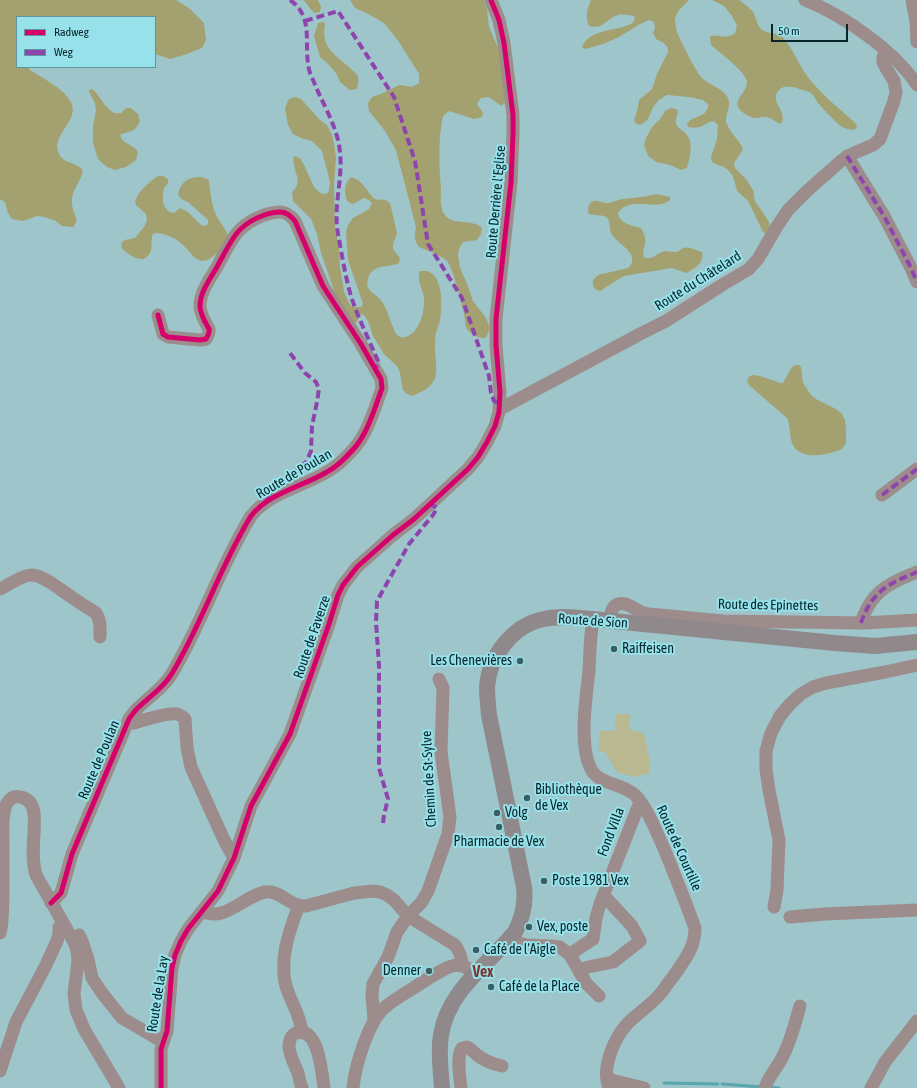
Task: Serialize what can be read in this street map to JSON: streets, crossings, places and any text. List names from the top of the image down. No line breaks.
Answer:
{"streets":{"main road":["Route de Sion"],"street":["Route Derrière l'Eglise","Route du Châtelard","Route de Poulan","Route des Epinettes","Route de Faverze","Chemin de St-Sylve","Fond Villa","Route de Courtille","Route de la Lay"]},"crossings":[["Route Derrière l'Eglise","Route du Châtelard"],["Route Derrière l'Eglise","Route de Faverze"],["Route du Châtelard","Route de Faverze"],["Route des Epinettes","Route de Sion"],["Route de Sion","Route de Courtille"],["Route de Faverze","Route de la Lay"],["Fond Villa","Route de Courtille"]],"districts":["Vex"],"places":["Raiffeisen","Les Chenevières","Bibliothèque de Vex","Volg","Pharmacie de Vex","Poste 1981 Vex","Vex, poste","Café de l’Aigle","Denner","Café de la Place"],"legend":["Radweg","Weg"],"scale_bar":"50 m"}
